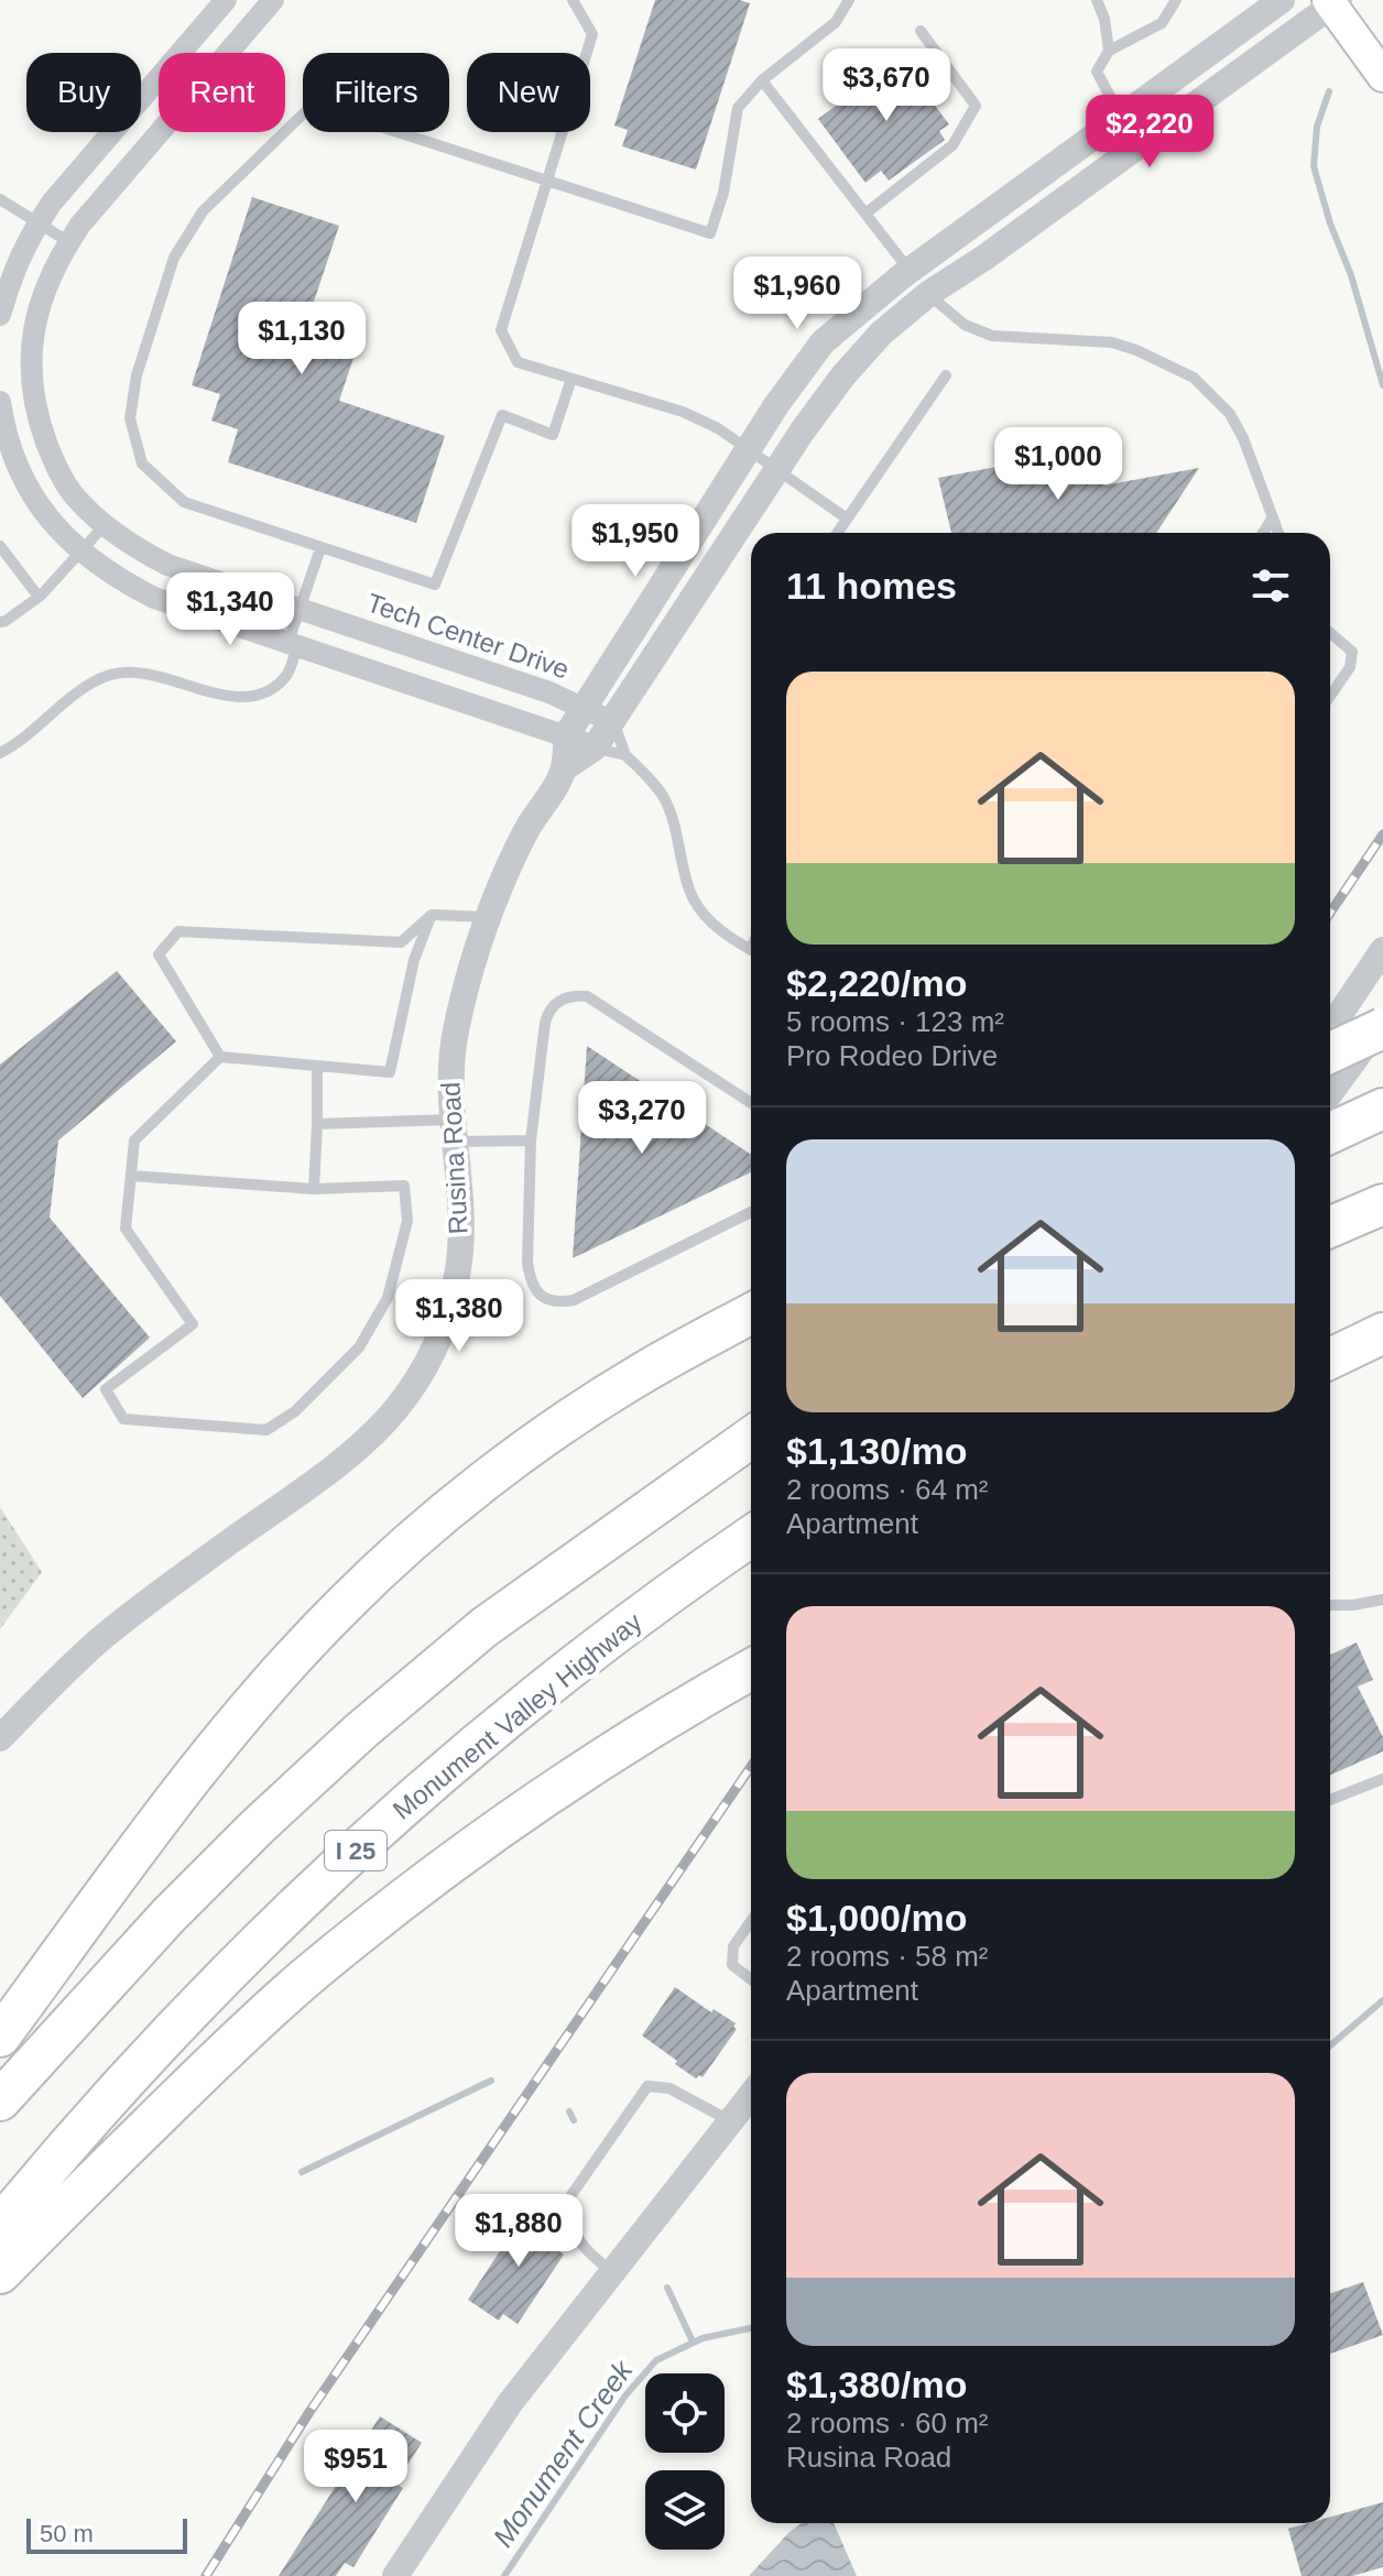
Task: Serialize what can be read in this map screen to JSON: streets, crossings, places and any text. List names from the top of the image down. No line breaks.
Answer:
{"streets":{"highway":["Monument Valley Highway","I 25"],"street":["Tech Center Drive","Rusina Road"]},"crossings":[["Tech Center Drive","Rusina Road"]],"water":["Monument Creek"],"scale_bar":"50 m","page":{"price":["$3,670","$2,220","$1,960","$1,130","$1,000","$1,950","$1,340","$3,270","$1,380","$1,880","$951"],"chip":["Buy","Rent","Filters","New"],"heading":"11 homes","list":[{"name":"$2,220/mo","note":"5 rooms · 123 m² · Pro Rodeo Drive"},{"name":"$1,130/mo","note":"2 rooms · 64 m² · Apartment"},{"name":"$1,000/mo","note":"2 rooms · 58 m² · Apartment"},{"name":"$1,380/mo","note":"2 rooms · 60 m² · Rusina Road"}],"scale":"50 m"}}
